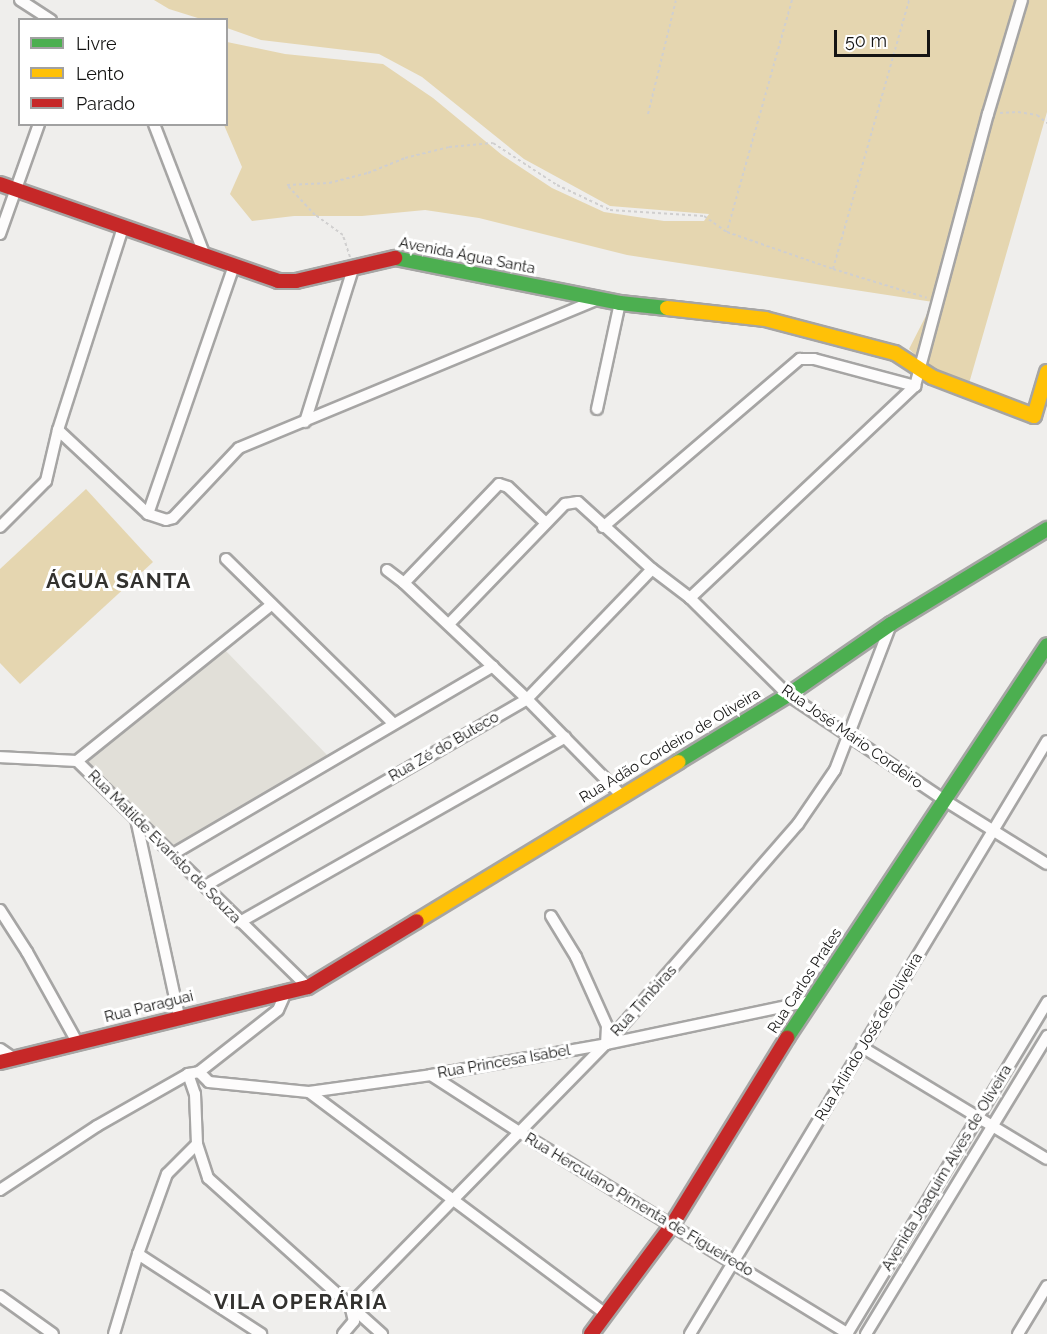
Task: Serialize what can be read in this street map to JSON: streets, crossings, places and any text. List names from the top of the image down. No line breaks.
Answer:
{"streets":{"street":["Avenida Água Santa","Rua José Mário Cordeiro","Rua Adão Cordeiro de Oliveira","Rua Zé do Buteco","Rua Matilde Evaristo de Souza","Rua Carlos Prates","Rua Timbiras","Rua Paraguai","Rua Arlindo José de Oliveira","Rua Princesa Isabel","Avenida Joaquim Alves de Oliveira","Rua Herculano Pimenta de Figueiredo"]},"crossings":[["Rua José Mário Cordeiro","Rua Adão Cordeiro de Oliveira"],["Rua José Mário Cordeiro","Rua Zé do Buteco"],["Rua José Mário Cordeiro","Rua Carlos Prates"],["Rua José Mário Cordeiro","Rua Timbiras"],["Rua José Mário Cordeiro","Rua Arlindo José de Oliveira"],["Rua Adão Cordeiro de Oliveira","Rua Matilde Evaristo de Souza"],["Rua Adão Cordeiro de Oliveira","Rua Timbiras"],["Rua Adão Cordeiro de Oliveira","Rua Paraguai"],["Rua Zé do Buteco","Rua Matilde Evaristo de Souza"],["Rua Matilde Evaristo de Souza","Rua Paraguai"],["Rua Carlos Prates","Rua Princesa Isabel"],["Rua Carlos Prates","Rua Herculano Pimenta de Figueiredo"],["Rua Timbiras","Rua Princesa Isabel"],["Rua Timbiras","Rua Herculano Pimenta de Figueiredo"],["Rua Arlindo José de Oliveira","Rua Herculano Pimenta de Figueiredo"],["Rua Princesa Isabel","Rua Herculano Pimenta de Figueiredo"],["Avenida Joaquim Alves de Oliveira","Rua Herculano Pimenta de Figueiredo"]],"districts":["ÁGUA SANTA","VILA OPERÁRIA"],"legend":["Livre","Lento","Parado"],"scale_bar":"50 m"}
